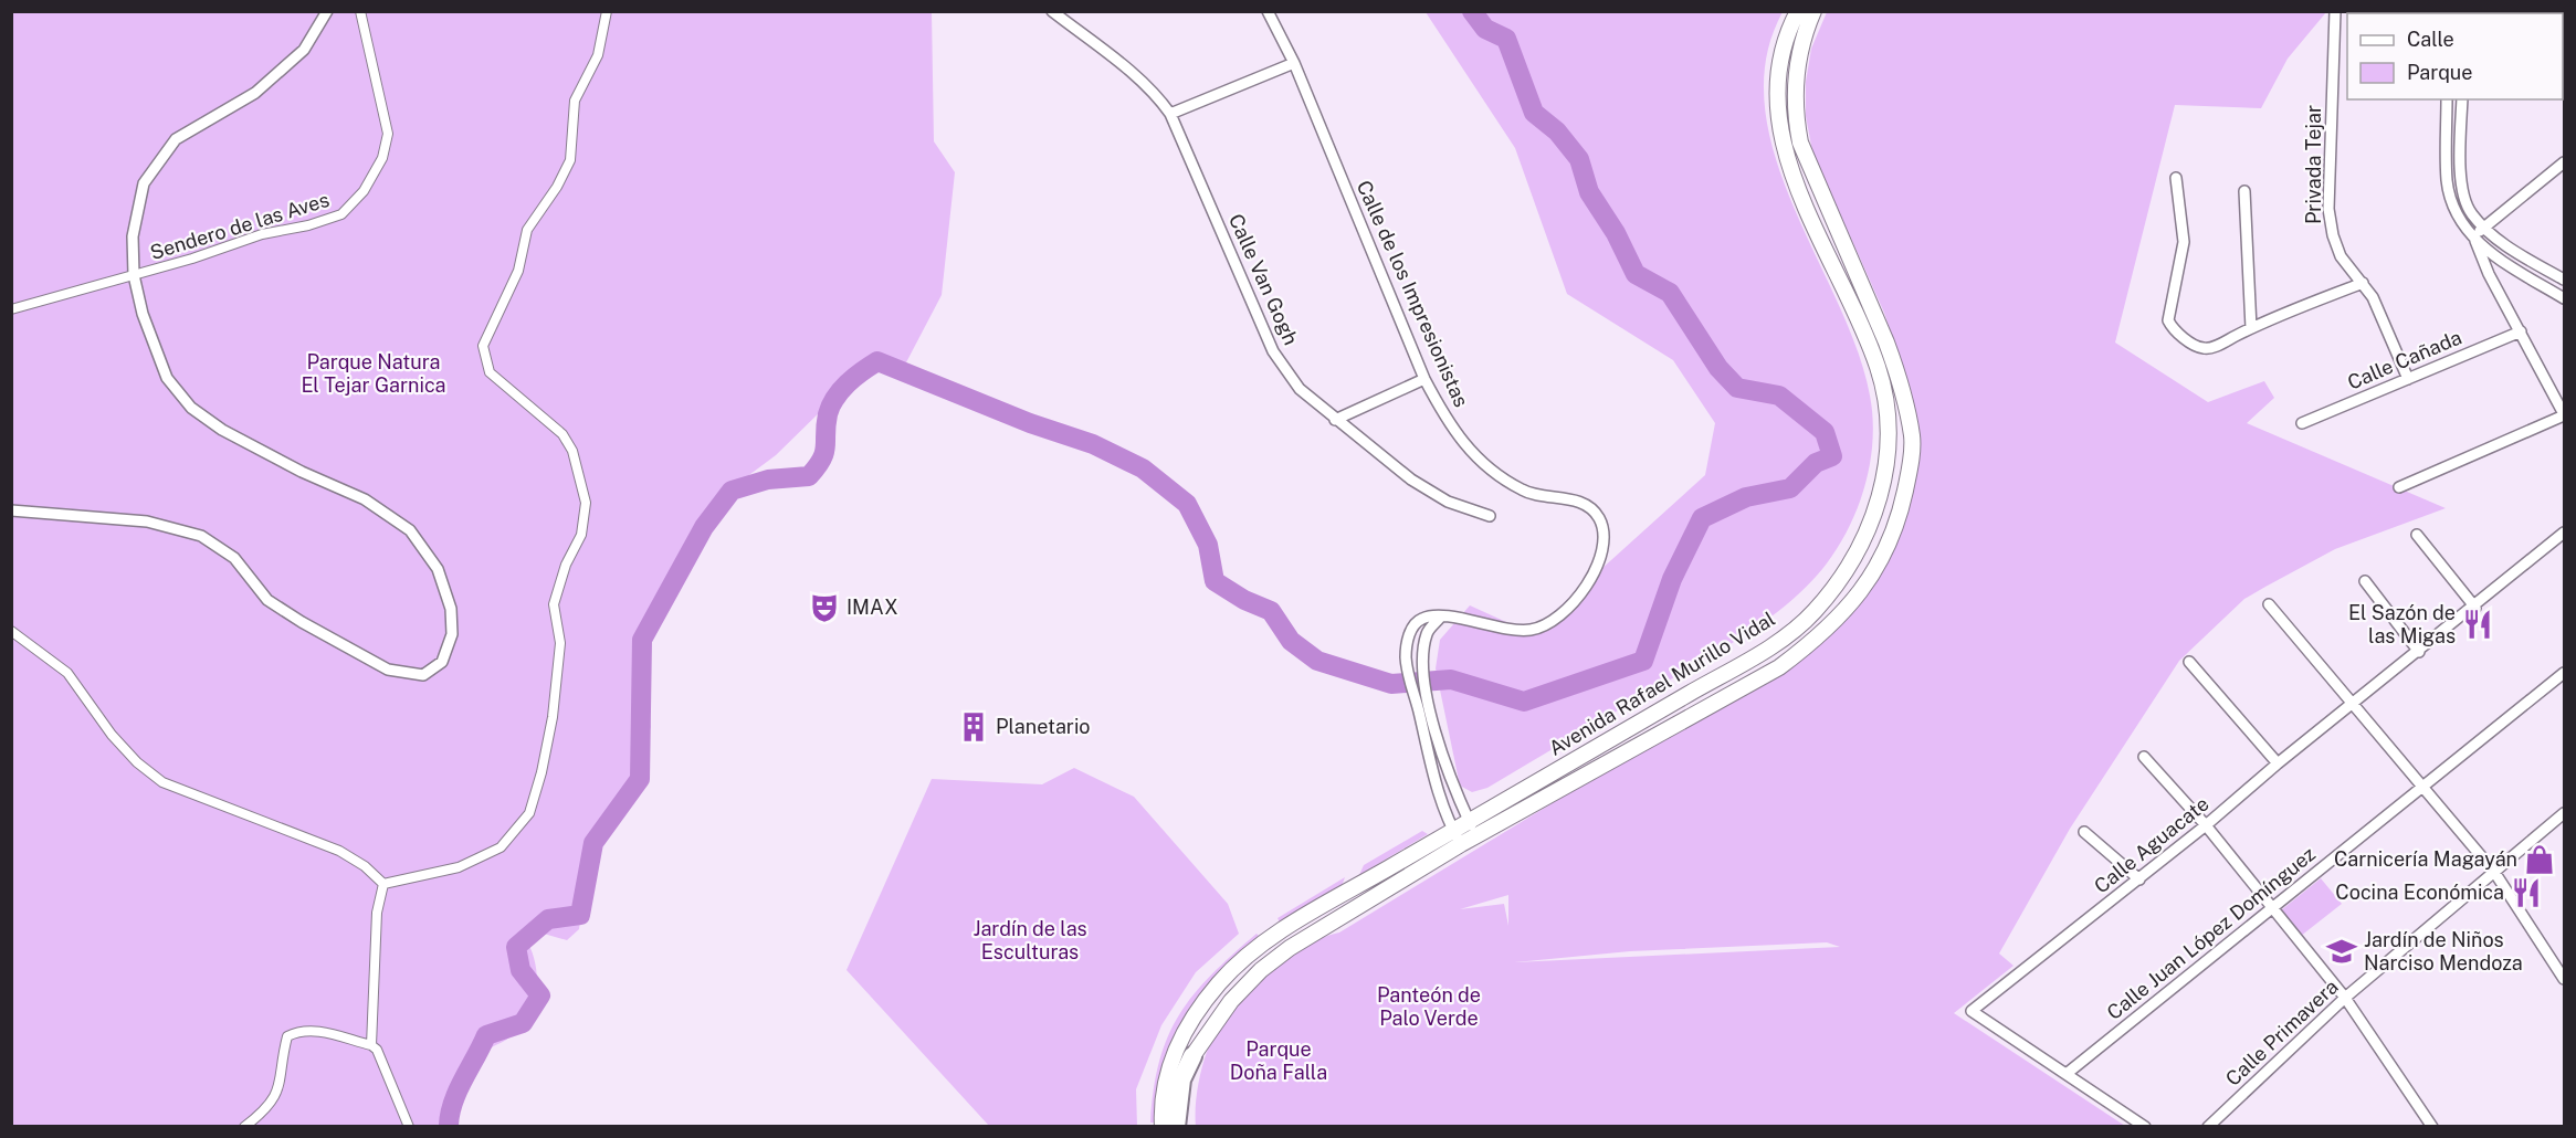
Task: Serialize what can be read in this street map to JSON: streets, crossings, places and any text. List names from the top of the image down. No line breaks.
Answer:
{"streets":{"main road":["Avenida Rafael Murillo Vidal"],"street":["Privada Tejar","Sendero de las Aves","Calle Van Gogh","Calle de los Impresionistas","Calle Cañada","Calle Aguacate","Calle Juan López Domínguez","Calle Primavera"]},"crossings":[["Privada Tejar","Calle Cañada"],["Calle Aguacate","Calle Juan López Domínguez"]],"parks":["Parque Natura El Tejar Garnica","Jardín de las Esculturas","Panteón de Palo Verde","Parque Doña Falla"],"places":{"theatre":["IMAX"],"restaurant":["El Sazón de las Migas","Cocina Económica"],"building":["Planetario"],"shop":["Carnicería Magayán"],"school or university":["Jardín de Niños Narciso Mendoza"]},"legend":["Calle","Parque"]}
